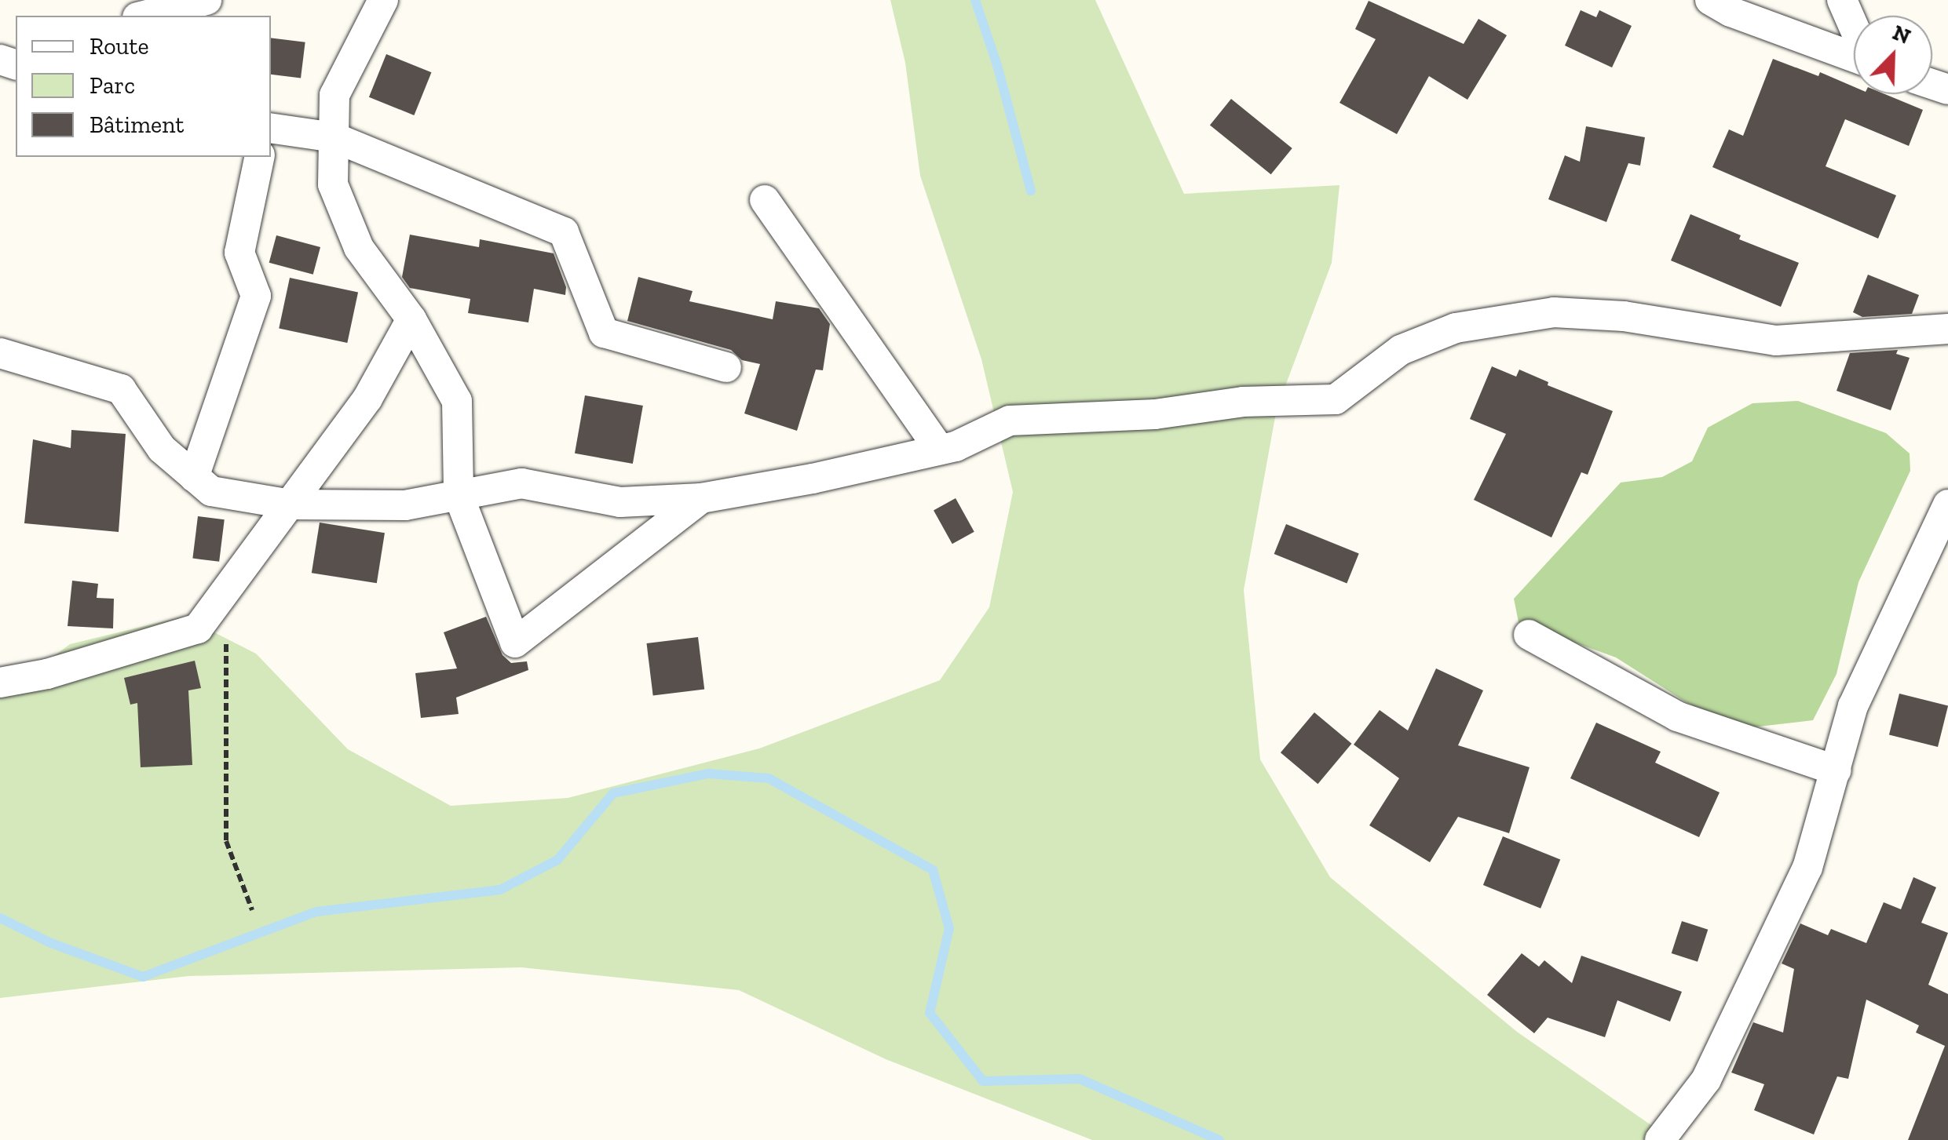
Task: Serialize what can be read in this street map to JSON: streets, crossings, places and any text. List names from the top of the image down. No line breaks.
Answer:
{"legend":["Route","Parc","Bâtiment"],"north":"top right"}
